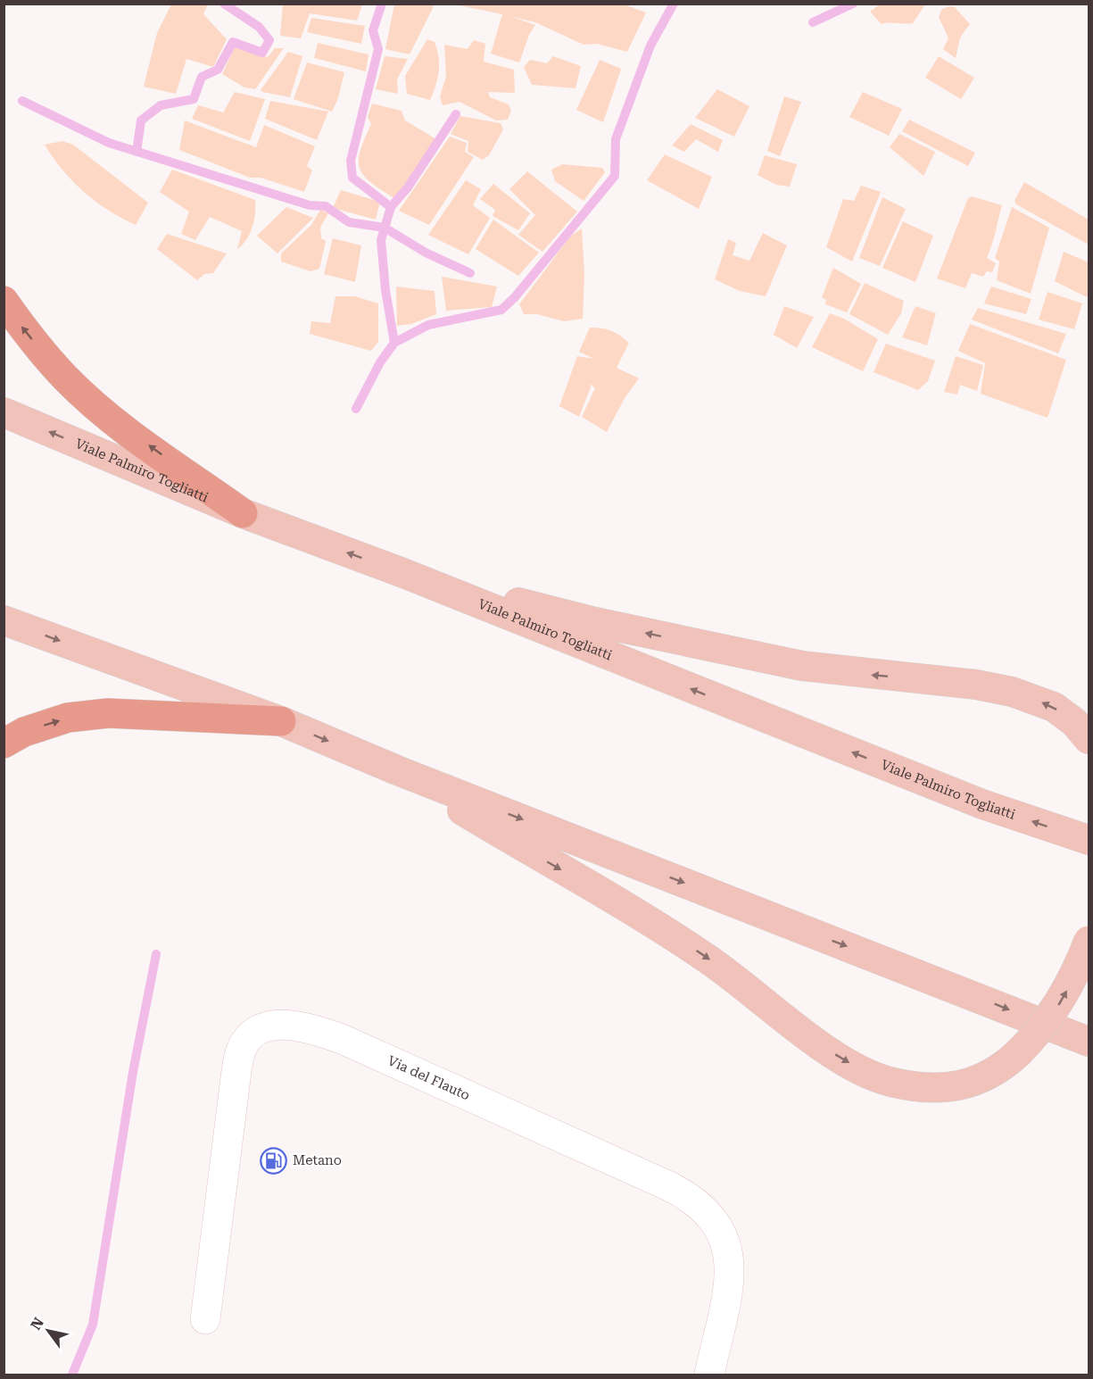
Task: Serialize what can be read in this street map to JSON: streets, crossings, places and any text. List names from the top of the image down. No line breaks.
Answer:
{"streets":{"main road":["Viale Palmiro Togliatti"],"street":["Via del Flauto"]},"places":{"fuel station":["Metano"]},"north":"top left"}
